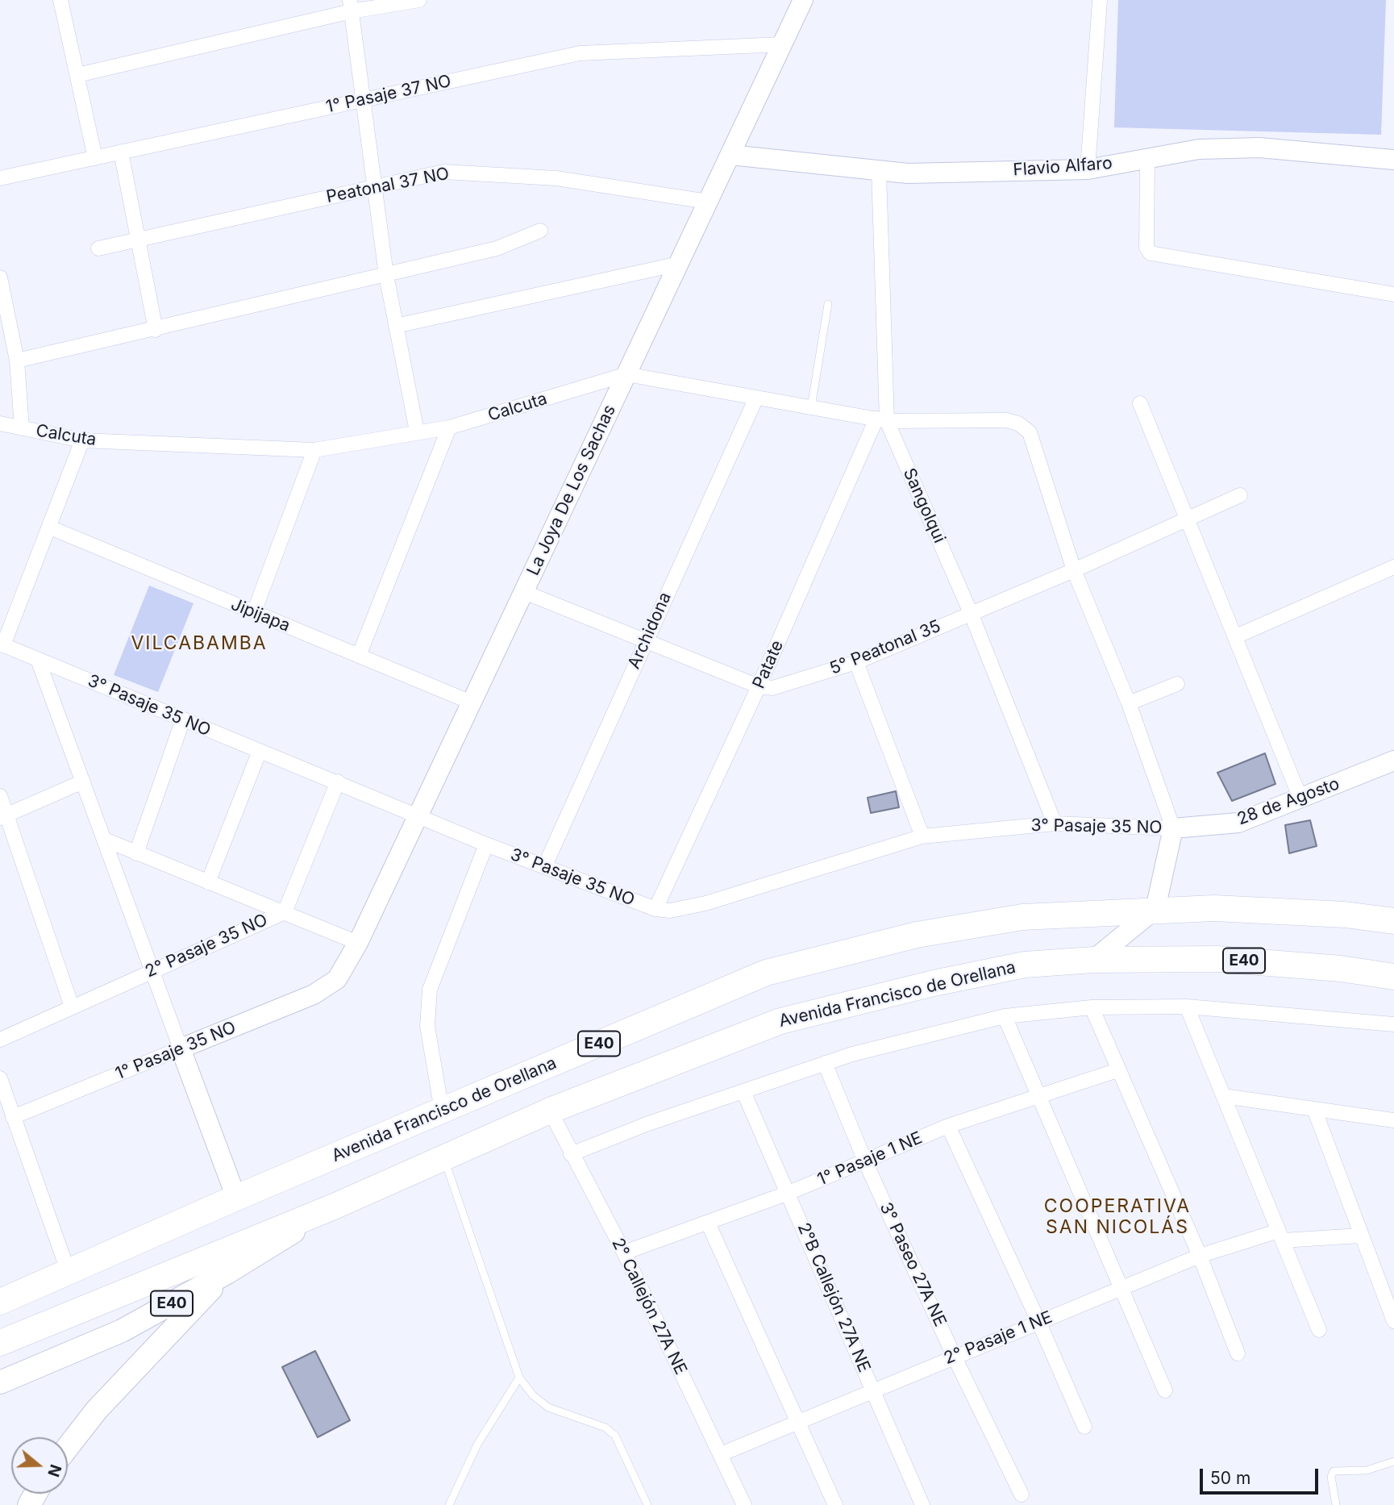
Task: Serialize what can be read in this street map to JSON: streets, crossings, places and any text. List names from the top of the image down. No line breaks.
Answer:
{"streets":{"highway":["E40","Avenida Francisco de Orellana"],"street":["1° Pasaje 37 NO","Flavio Alfaro","Peatonal 37 NO","Calcuta","La Joya De Los Sachas","Sangolqui","Jipijapa","Archidona","5° Peatonal 35","Patate","3° Pasaje 35 NO","28 de Agosto","2° Pasaje 35 NO","1° Pasaje 35 NO","1° Pasaje 1 NE","3° Paseo 27A NE","2°B Callejón 27A NE","2° Callejón 27A NE","2° Pasaje 1 NE"]},"crossings":[["1° Pasaje 37 NO","La Joya De Los Sachas"],["Flavio Alfaro","La Joya De Los Sachas"],["Flavio Alfaro","Sangolqui"],["Peatonal 37 NO","La Joya De Los Sachas"],["Calcuta","La Joya De Los Sachas"],["Calcuta","Sangolqui"],["Calcuta","Archidona"],["Calcuta","5° Peatonal 35"],["Calcuta","Patate"],["La Joya De Los Sachas","Jipijapa"],["La Joya De Los Sachas","5° Peatonal 35"],["La Joya De Los Sachas","3° Pasaje 35 NO"],["La Joya De Los Sachas","1° Pasaje 35 NO"],["Sangolqui","5° Peatonal 35"],["Sangolqui","Patate"],["Sangolqui","3° Pasaje 35 NO"],["Archidona","5° Peatonal 35"],["Archidona","3° Pasaje 35 NO"],["5° Peatonal 35","Patate"],["Patate","3° Pasaje 35 NO"],["3° Pasaje 35 NO","28 de Agosto"],["3° Pasaje 35 NO","2° Pasaje 35 NO"],["Avenida Francisco de Orellana","2° Callejón 27A NE"],["1° Pasaje 1 NE","3° Paseo 27A NE"],["1° Pasaje 1 NE","2°B Callejón 27A NE"],["1° Pasaje 1 NE","2° Callejón 27A NE"],["3° Paseo 27A NE","2° Pasaje 1 NE"],["2°B Callejón 27A NE","2° Pasaje 1 NE"],["2° Callejón 27A NE","2° Pasaje 1 NE"]],"districts":["VILCABAMBA","COOPERATIVA SAN NICOLÁS"],"scale_bar":"50 m","north":"right"}
